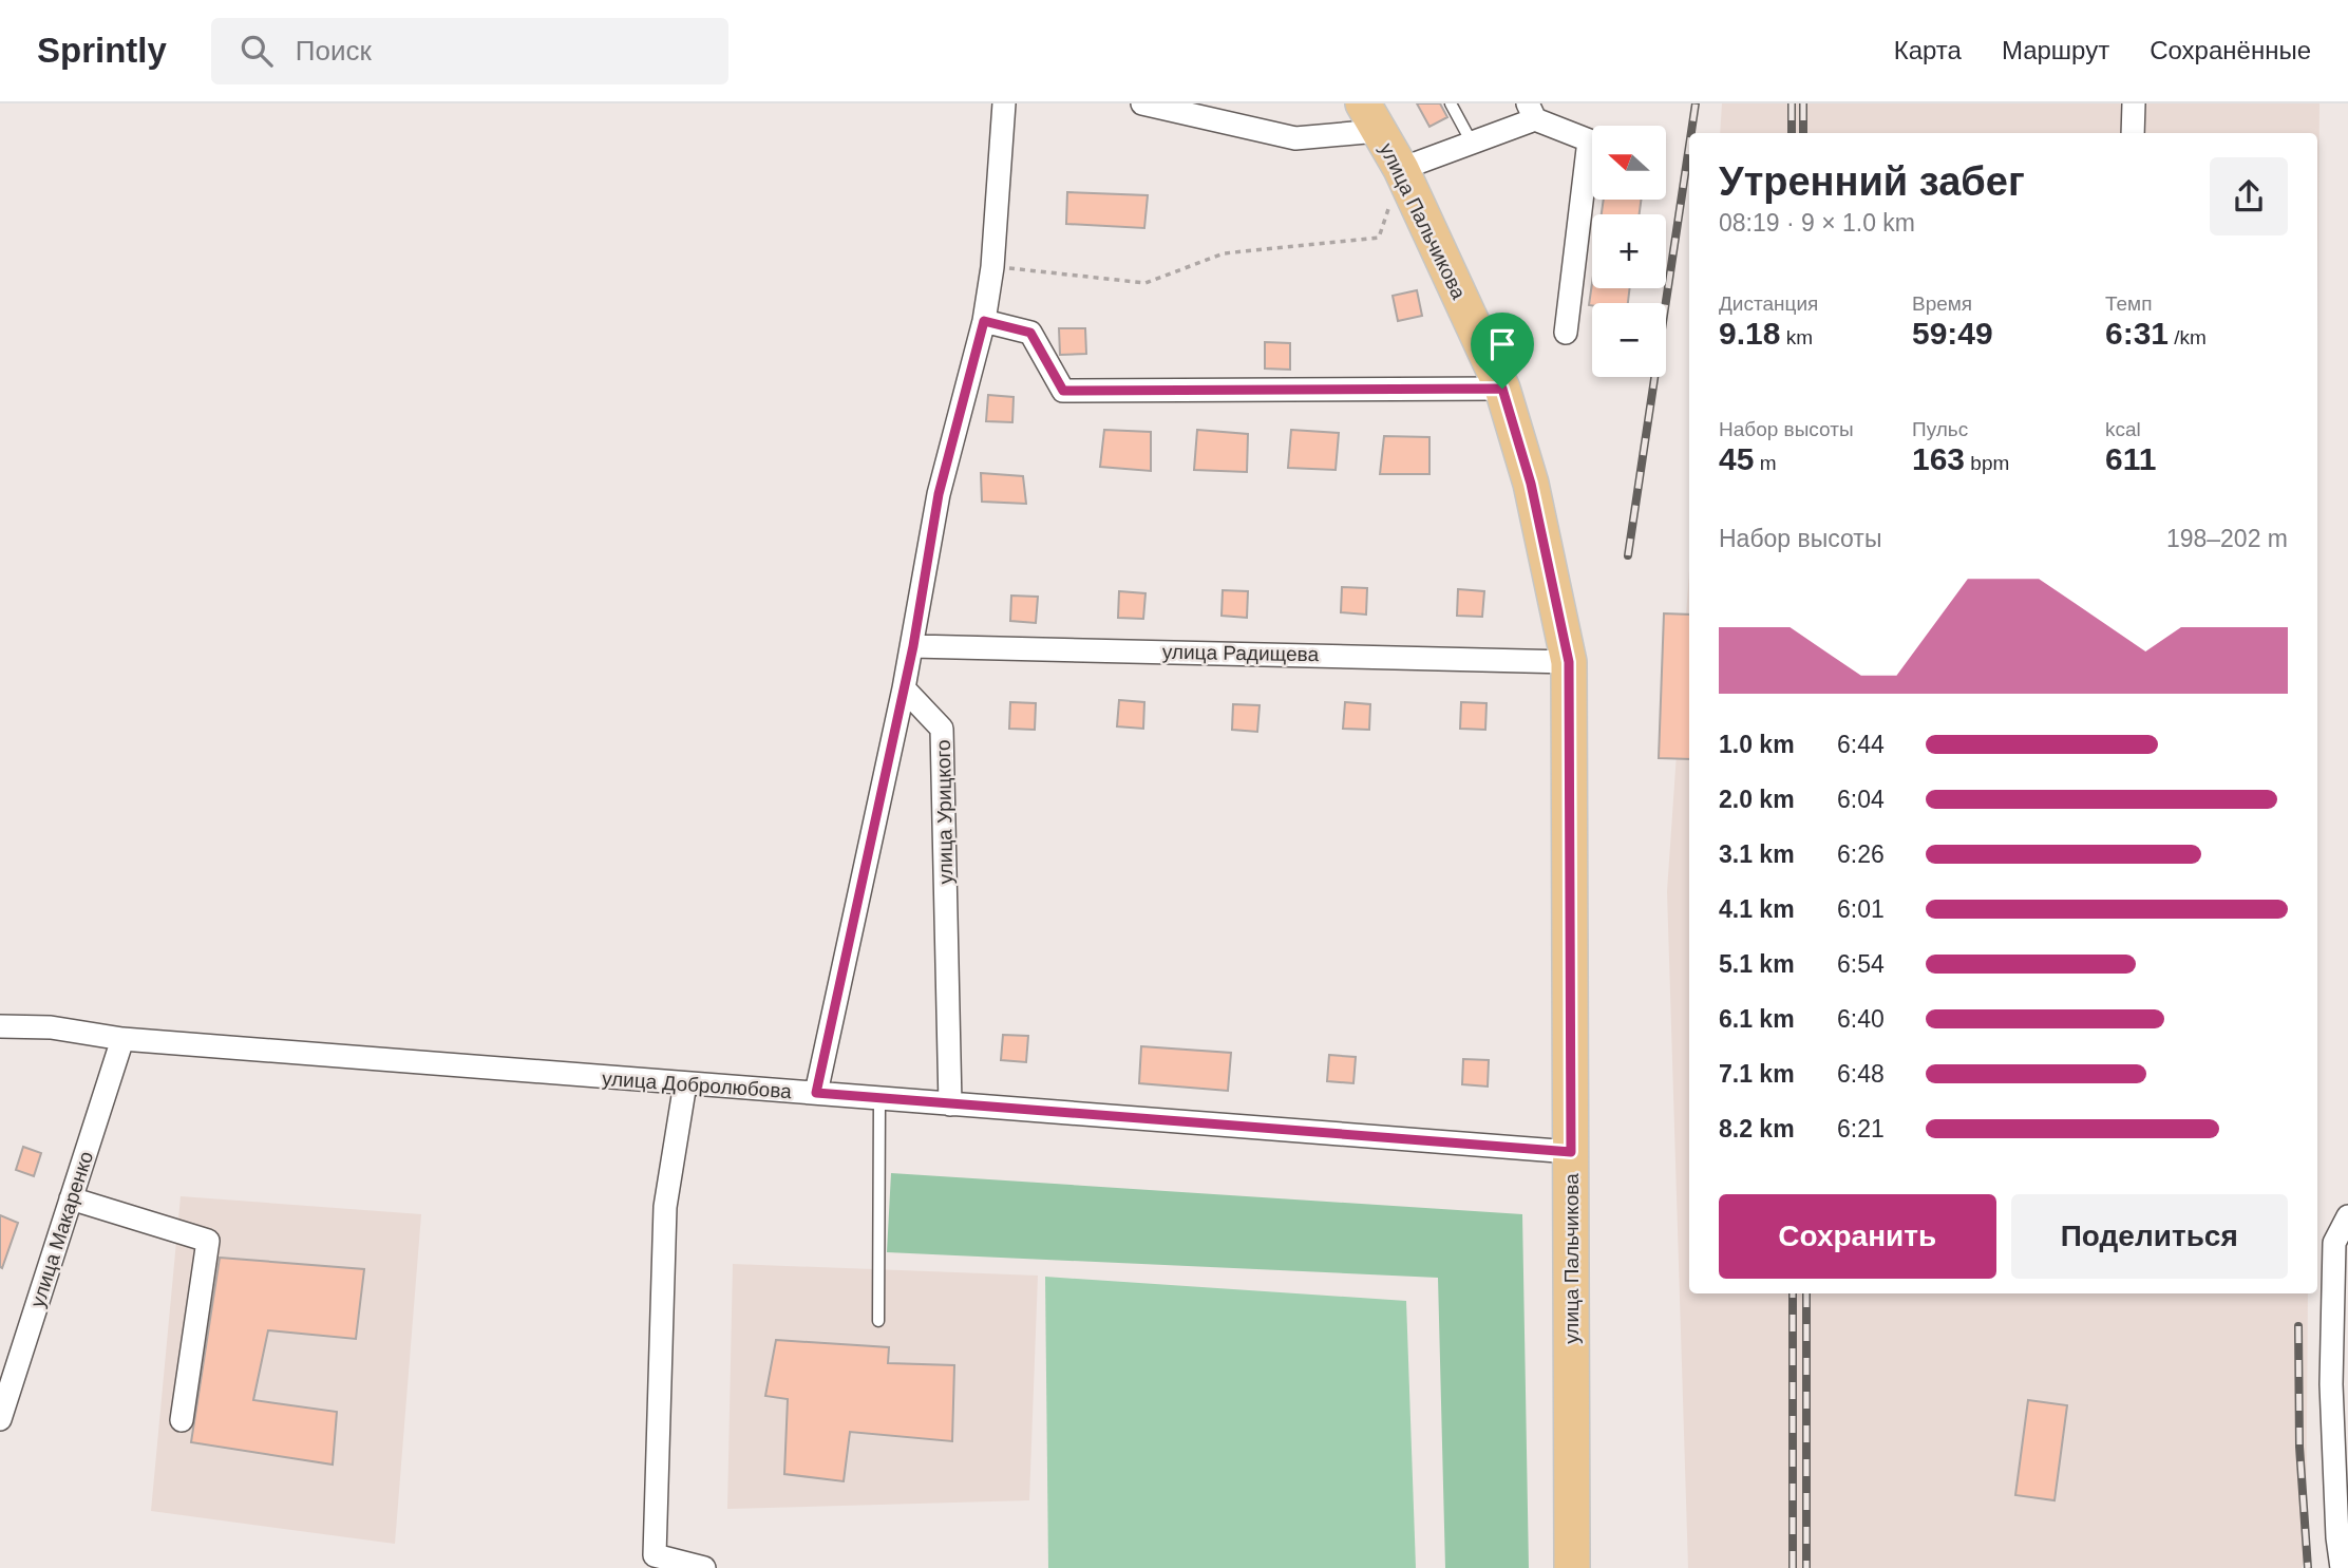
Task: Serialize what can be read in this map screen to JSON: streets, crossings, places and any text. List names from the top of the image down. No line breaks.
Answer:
{"streets":{"main road":["улица Пальчикова"],"street":["улица Радищева","улица Урицкого","улица Добролюбова","улица Макаренко"]},"crossings":[["улица Пальчикова","улица Радищева"],["улица Пальчикова","улица Добролюбова"],["улица Урицкого","улица Добролюбова"],["улица Добролюбова","улица Макаренко"]],"north":"left","page":{"header":"Sprintly","search":"Поиск","nav":["Карта","Маршрут","Сохранённые"],"map_buttons":["+","−"],"heading":["Утренний забег","08:19 · 9 × 1.0 km"],"stats":[["Дистанция","9.18 km"],["Время","59:49"],["Темп","6:31 /km"],["Набор высоты","45 m"],["Пульс","163 bpm"],["kcal","611"]],"chart":["Набор высоты","198–202 m"],"list":[{"name":"1.0 km","note":"6:44"},{"name":"2.0 km","note":"6:04"},{"name":"3.1 km","note":"6:26"},{"name":"4.1 km","note":"6:01"},{"name":"5.1 km","note":"6:54"},{"name":"6.1 km","note":"6:40"},{"name":"7.1 km","note":"6:48"},{"name":"8.2 km","note":"6:21"}],"buttons":["Сохранить","Поделиться"]}}
